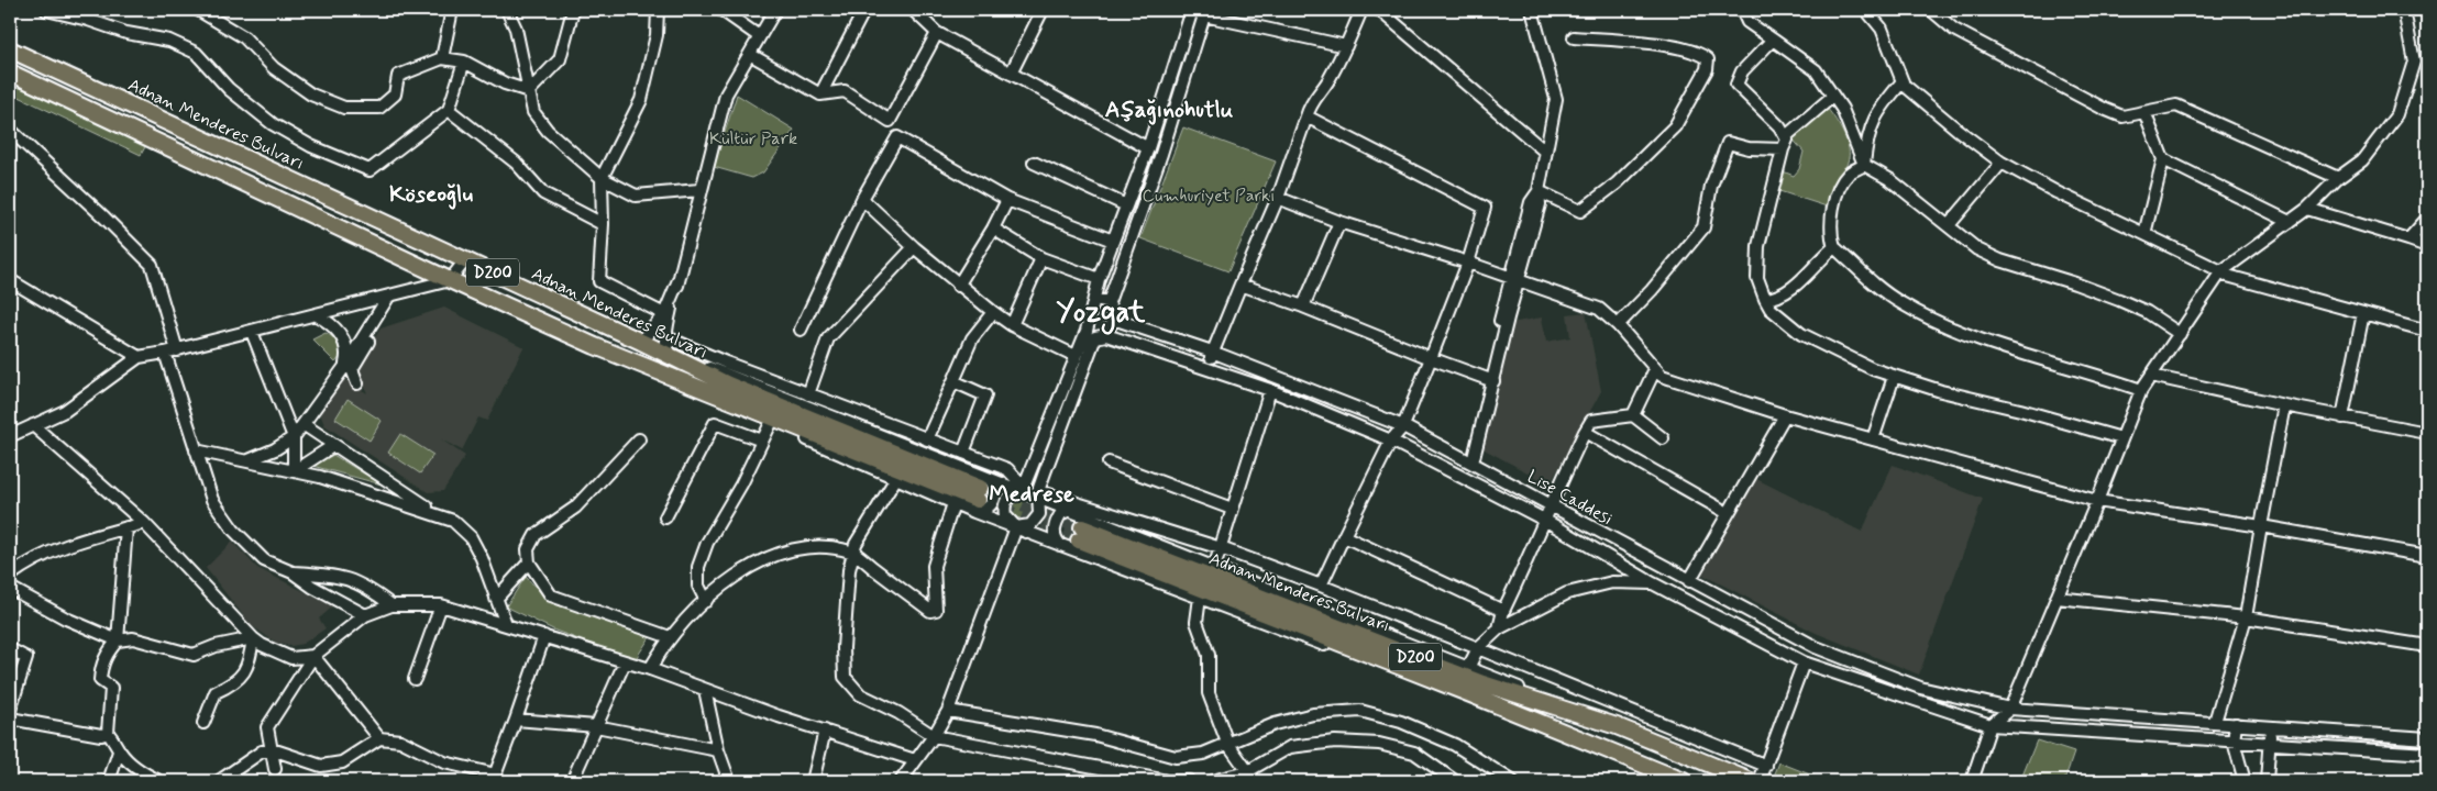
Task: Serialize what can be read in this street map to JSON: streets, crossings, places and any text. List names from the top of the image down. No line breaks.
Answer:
{"streets":{"highway":["Adnan Menderes Bulvarı","D200"],"street":["Lise Caddesi"]},"districts":["Aşağınohutlu","Köseoğlu","Yozgat","Medrese"],"parks":["Kültür Park","Cumhuriyet Parkı"]}
